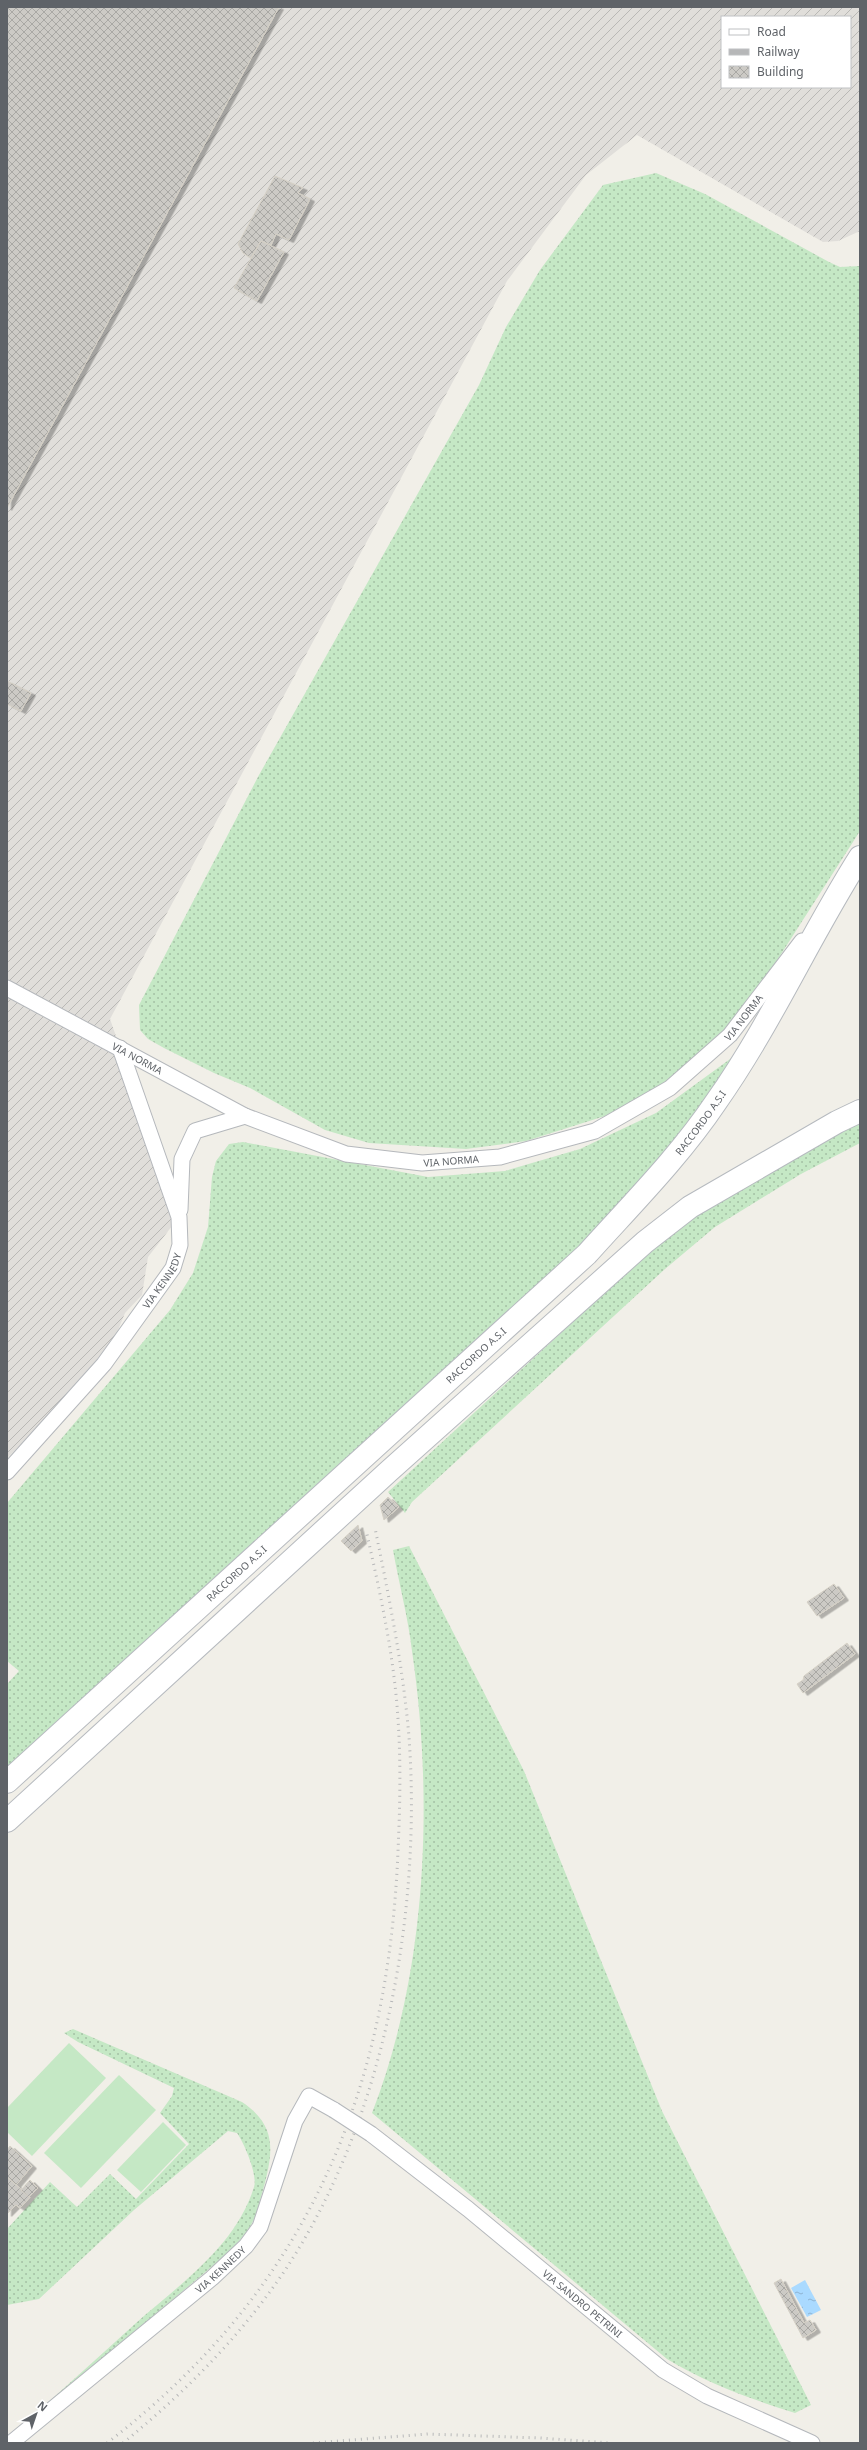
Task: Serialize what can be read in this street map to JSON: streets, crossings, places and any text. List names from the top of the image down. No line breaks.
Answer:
{"streets":{"street":["VIA NORMA","RACCORDO A.S.I","VIA KENNEDY","VIA SANDRO PETRINI"]},"crossings":[["VIA NORMA","RACCORDO A.S.I"],["VIA NORMA","VIA KENNEDY"],["VIA KENNEDY","VIA SANDRO PETRINI"]],"legend":["Road","Railway","Building"],"north":"top right"}
